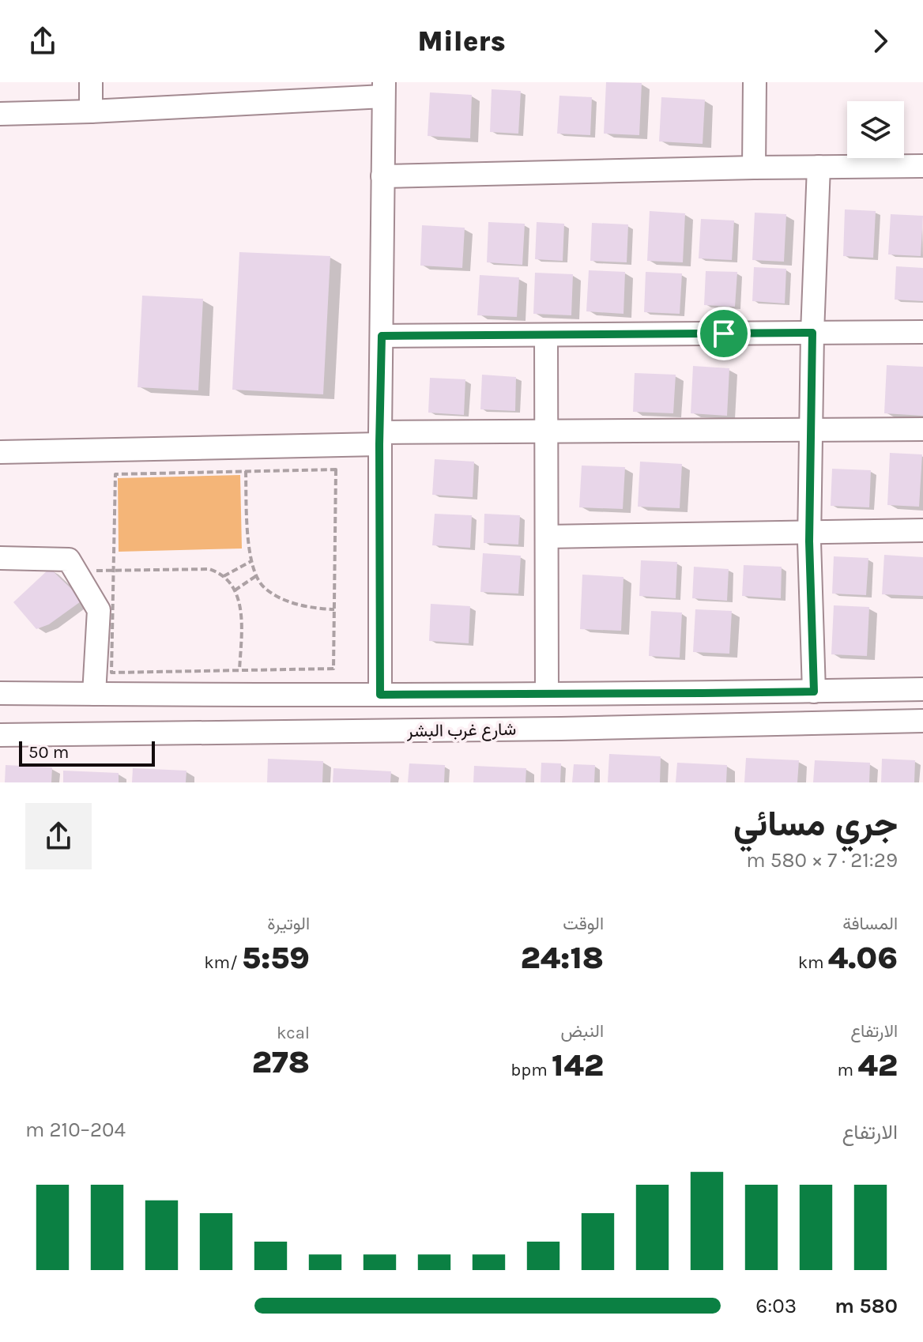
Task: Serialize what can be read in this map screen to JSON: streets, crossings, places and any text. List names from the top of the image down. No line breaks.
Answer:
{"streets":{"street":["شارع غرب البشر"]},"scale_bar":"50 m","page":{"header":"Milers","scale":"50 m","heading":["جري مسائي","21:29 · 7 × 580 m"],"stats":[["المسافة","4.06 km"],["الوقت","24:18"],["الوتيرة","5:59 /km"],["الارتفاع","42 m"],["النبض","142 bpm"],["kcal","278"]],"chart":["الارتفاع","204–210 m"],"list":[{"name":"580 m","note":"6:03"}]}}
